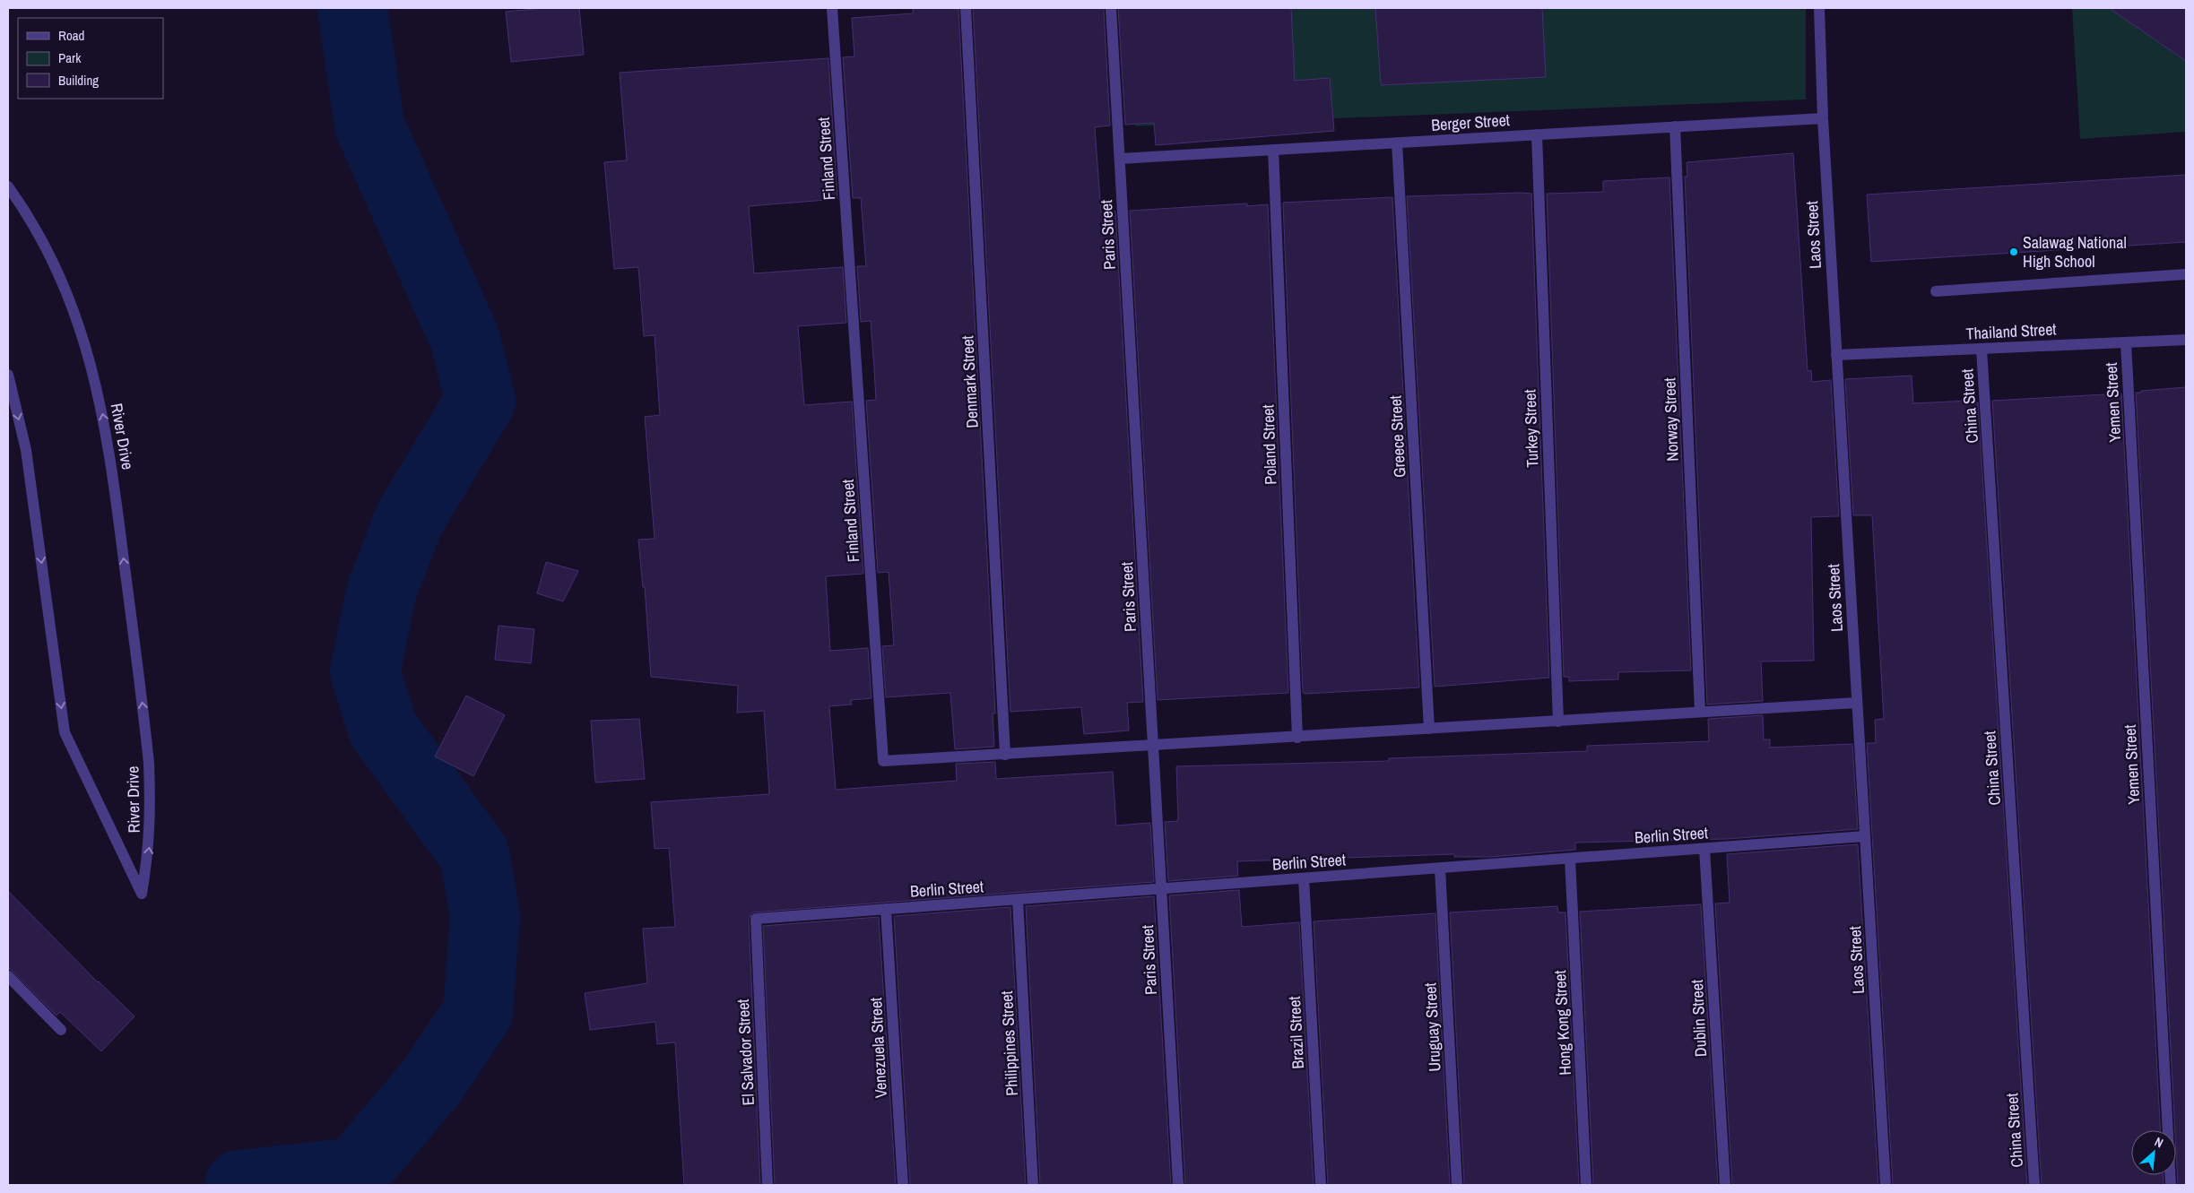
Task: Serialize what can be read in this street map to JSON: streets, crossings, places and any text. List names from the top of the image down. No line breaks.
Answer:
{"streets":{"street":["Berger Street","Finland Street","Paris Street","Laos Street","Thailand Street","Denmark Street","Yemen Street","China Street","Norway Street","Turkey Street","River Drive","Greece Street","Poland Street","Berlin Street","Dublin Street","Hong Kong Street","Uruguay Street","Brazil Street","Philippines Street","Venezuela Street","El Salvador Street"]},"crossings":[["Berger Street","Paris Street"],["Berger Street","Laos Street"],["Berger Street","Norway Street"],["Berger Street","Turkey Street"],["Berger Street","Greece Street"],["Berger Street","Poland Street"],["Finland Street","Paris Street"],["Finland Street","Laos Street"],["Finland Street","Denmark Street"],["Finland Street","Norway Street"],["Finland Street","Turkey Street"],["Finland Street","Greece Street"],["Finland Street","Poland Street"],["Paris Street","Berlin Street"],["Laos Street","Thailand Street"],["Laos Street","Berlin Street"],["Thailand Street","Yemen Street"],["Thailand Street","China Street"],["Berlin Street","Dublin Street"],["Berlin Street","Hong Kong Street"],["Berlin Street","Uruguay Street"],["Berlin Street","Brazil Street"],["Berlin Street","Philippines Street"],["Berlin Street","Venezuela Street"],["Berlin Street","El Salvador Street"]],"places":["Salawag National High School"],"legend":["Road","Park","Building"],"north":"top right"}
